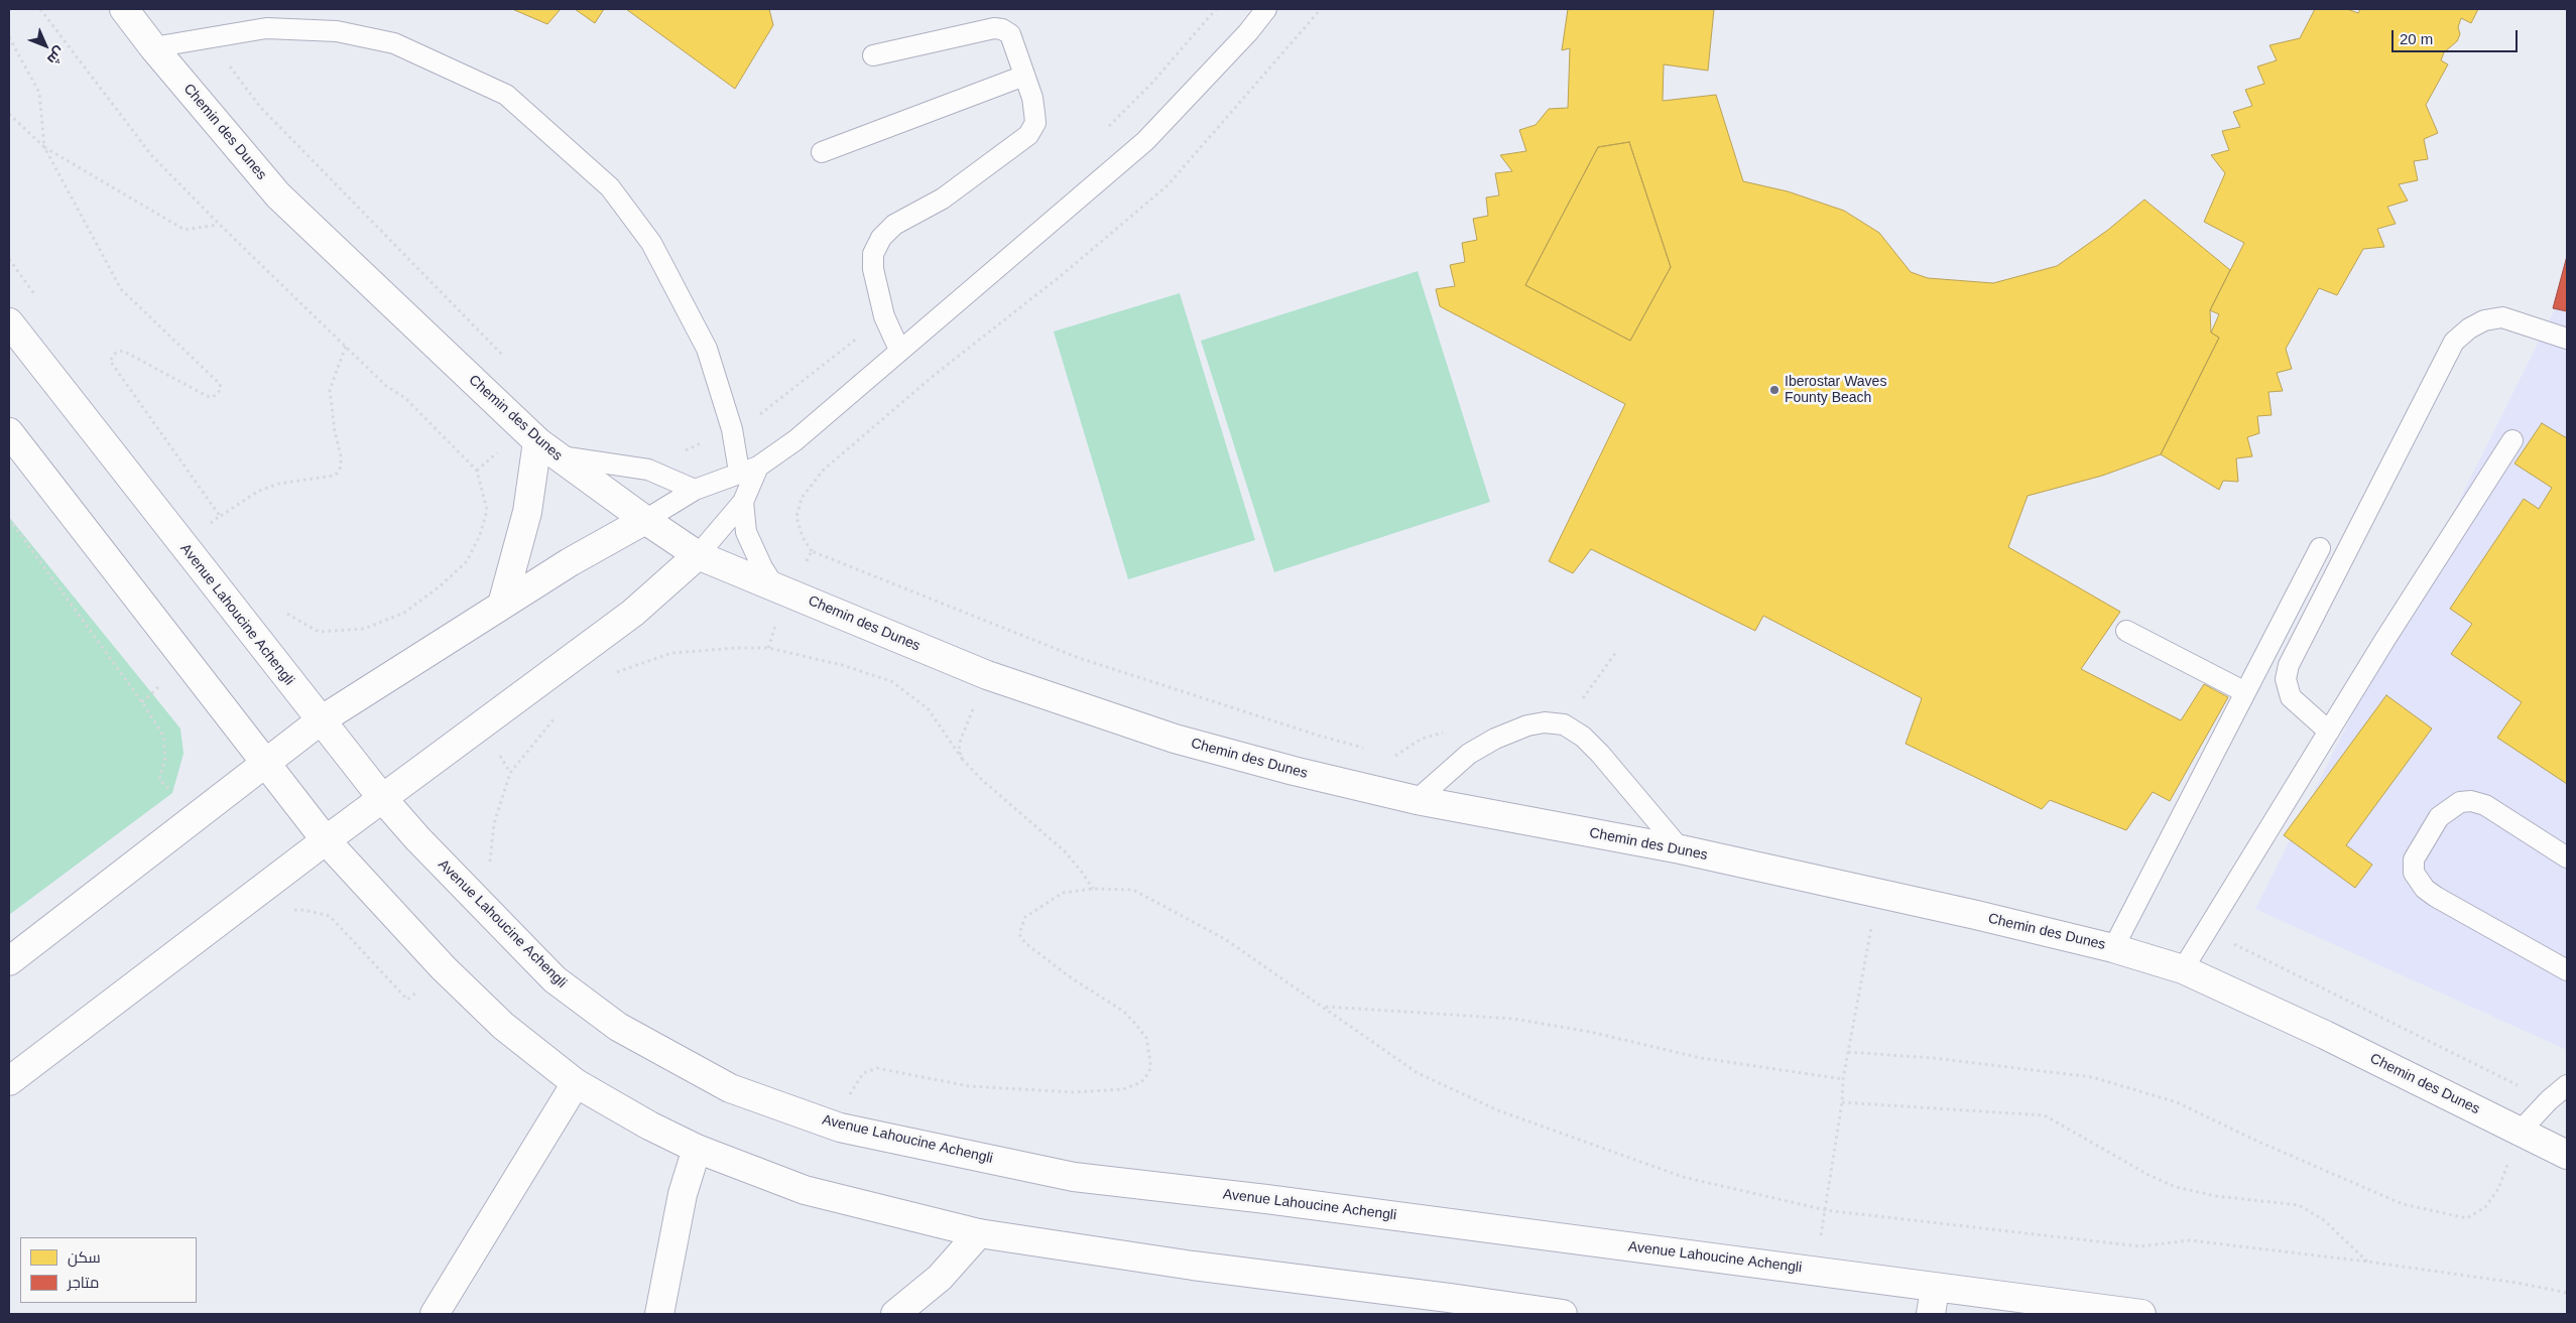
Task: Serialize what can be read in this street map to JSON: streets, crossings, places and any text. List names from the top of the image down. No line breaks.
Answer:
{"streets":{"street":["Chemin des Dunes","Avenue Lahoucine Achengli"]},"places":["Iberostar Waves Founty Beach"],"legend":["سكن","متاجر"],"scale_bar":"20 m","north":"bottom right"}
